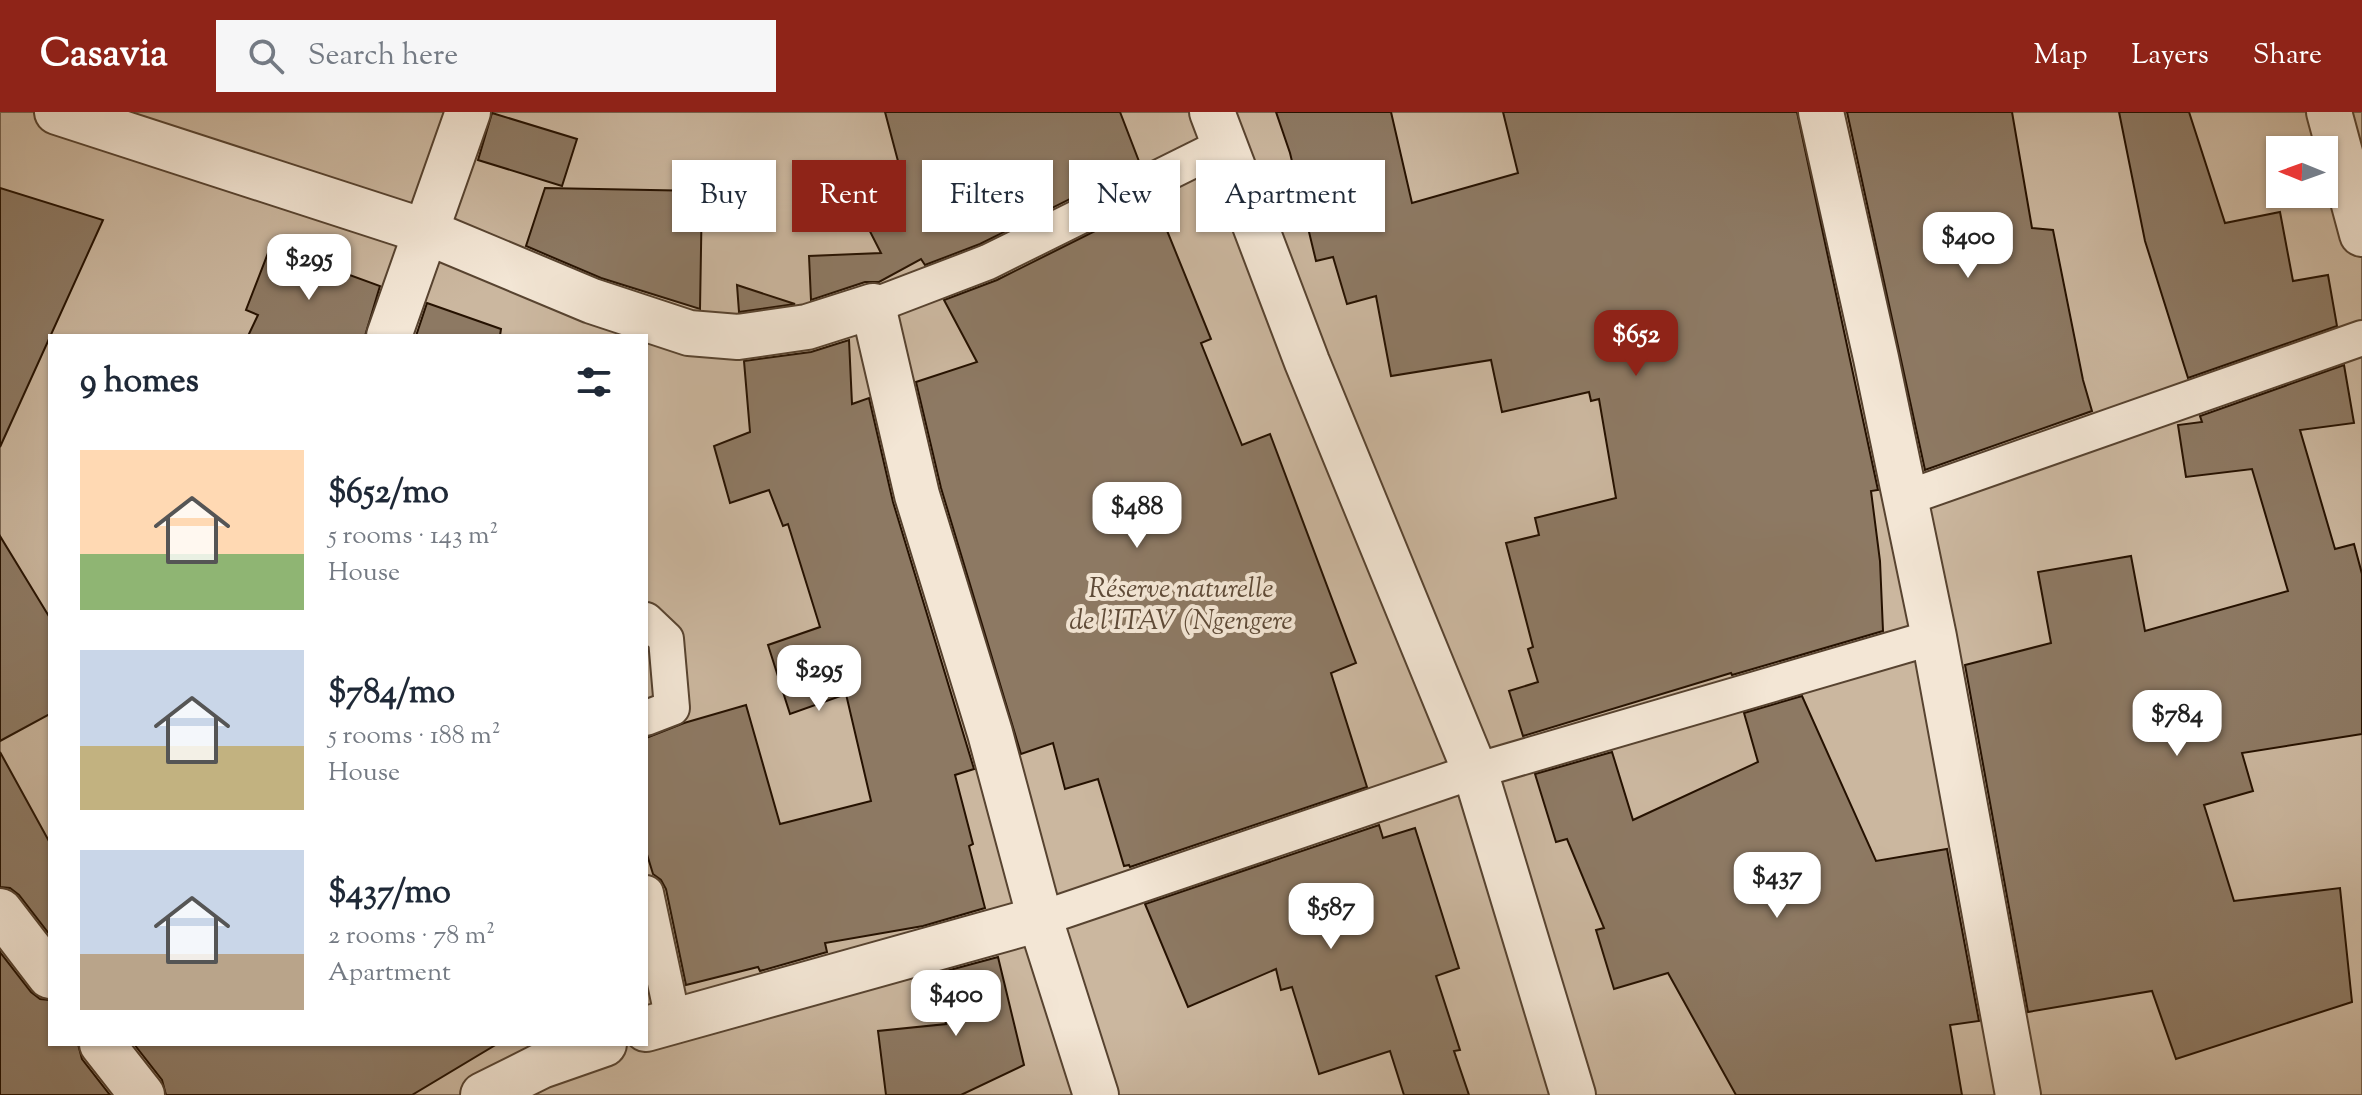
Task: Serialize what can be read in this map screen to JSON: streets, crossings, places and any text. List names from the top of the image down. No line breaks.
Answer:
{"parks":["Réserve naturelle de l'ITAV (Ngengere"],"north":"left","page":{"header":"Casavia","search":"Search here","nav":["Map","Layers","Share"],"chip":["Buy","Rent","Filters","New","Apartment"],"price":["$400","$295","$652","$488","$295","$784","$437","$587","$400"],"heading":"9 homes","list":[{"name":"$652/mo","note":"5 rooms · 143 m² · House"},{"name":"$784/mo","note":"5 rooms · 188 m² · House"},{"name":"$437/mo","note":"2 rooms · 78 m² · Apartment"}]}}
